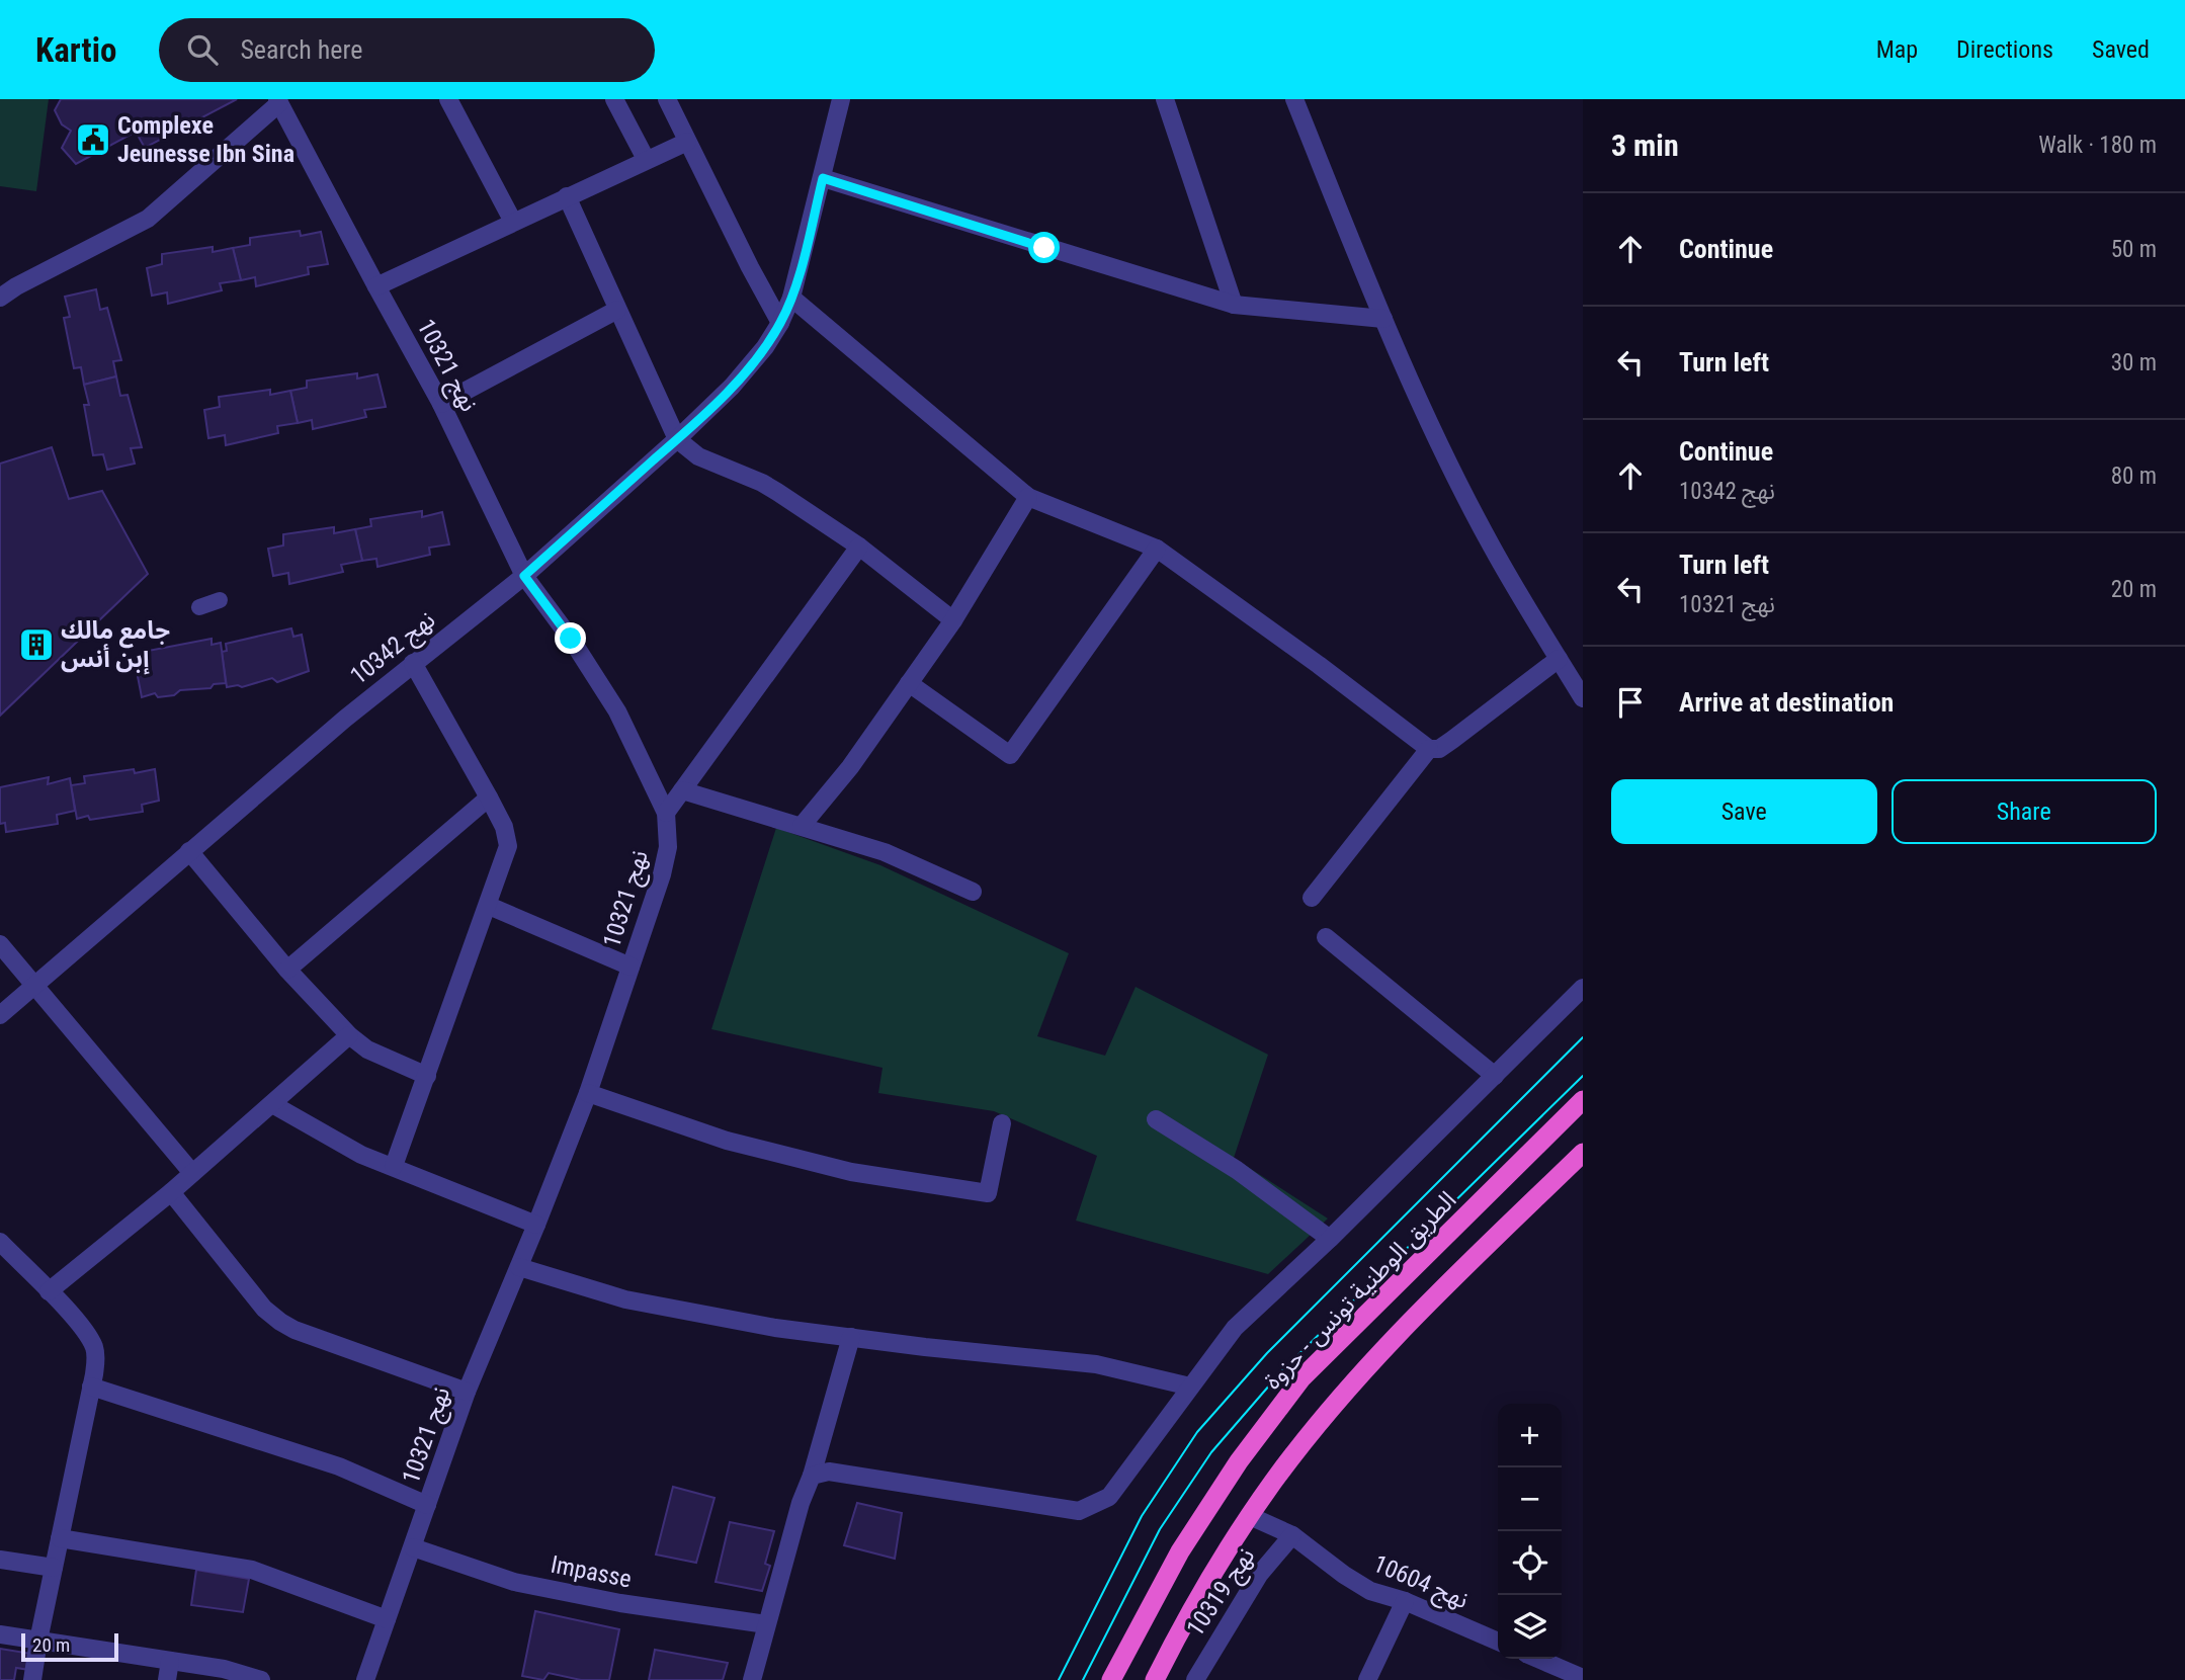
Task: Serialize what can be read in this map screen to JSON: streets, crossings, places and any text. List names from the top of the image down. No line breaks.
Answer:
{"streets":{"highway":["الطريق الوطنية تونس - حزوة"],"street":["نهج 10321","نهج 10342","Impasse","نهج 10604","نهج 10319"]},"crossings":[["نهج 10321","نهج 10342"],["نهج 10321","Impasse"],["نهج 10604","نهج 10319"]],"places":{"public building":["Complexe Jeunesse Ibn Sina"],"building":["جامع مالك إبن أنس"]},"scale_bar":"20 m","page":{"header":"Kartio","search":"Search here","nav":["Map","Directions","Saved"],"heading":["3 min","Walk · 180 m"],"list":[["Continue","50 m"],["Turn left","30 m"],["Continue","نهج 10342","80 m"],["Turn left","نهج 10321","20 m"],"Arrive at destination"],"buttons":["Save","Share"],"map_buttons":["+","−"],"scale":"20 m"}}
